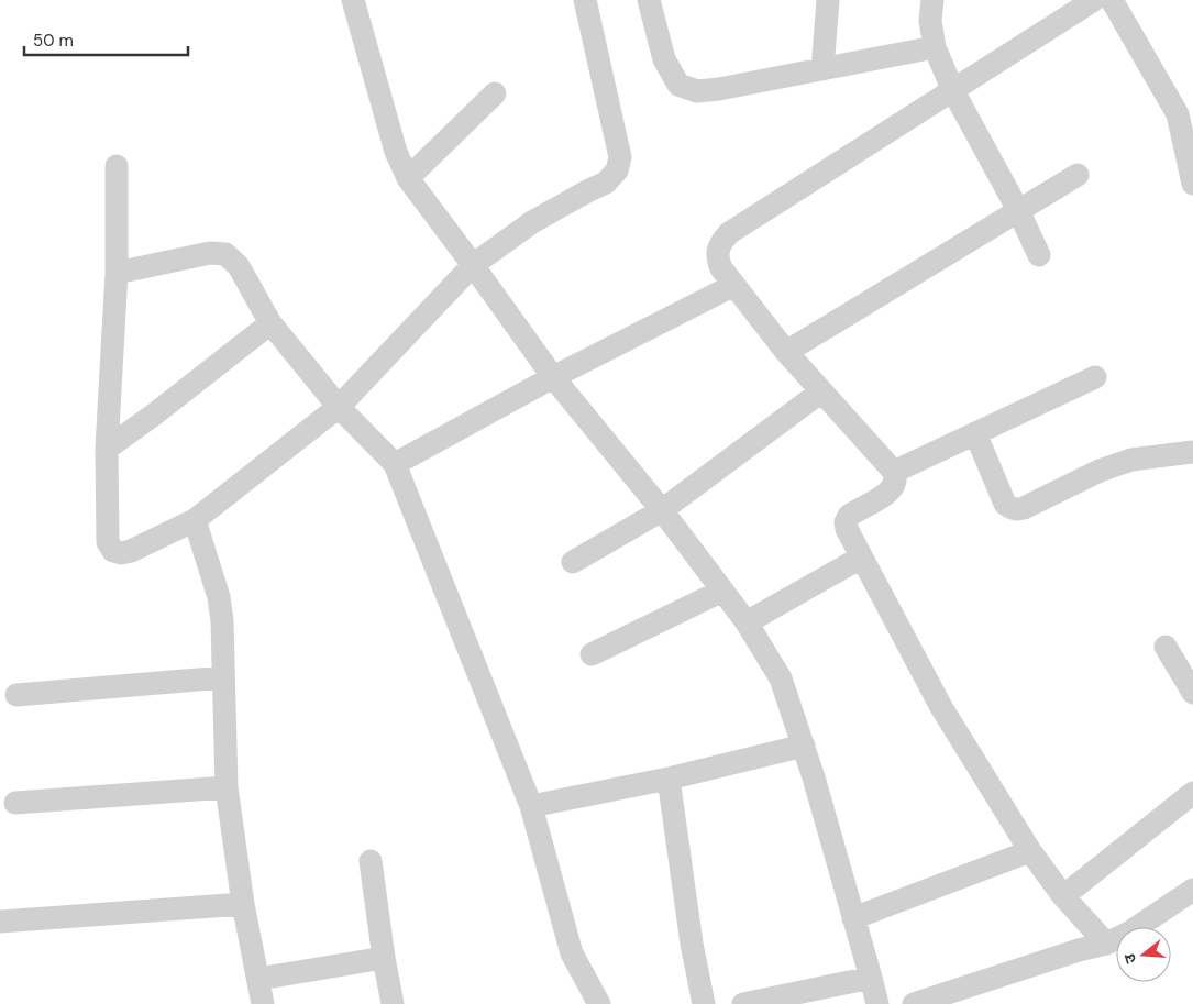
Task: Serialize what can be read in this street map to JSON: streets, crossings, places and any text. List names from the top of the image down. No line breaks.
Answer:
{"scale_bar":"50 m","north":"left"}
